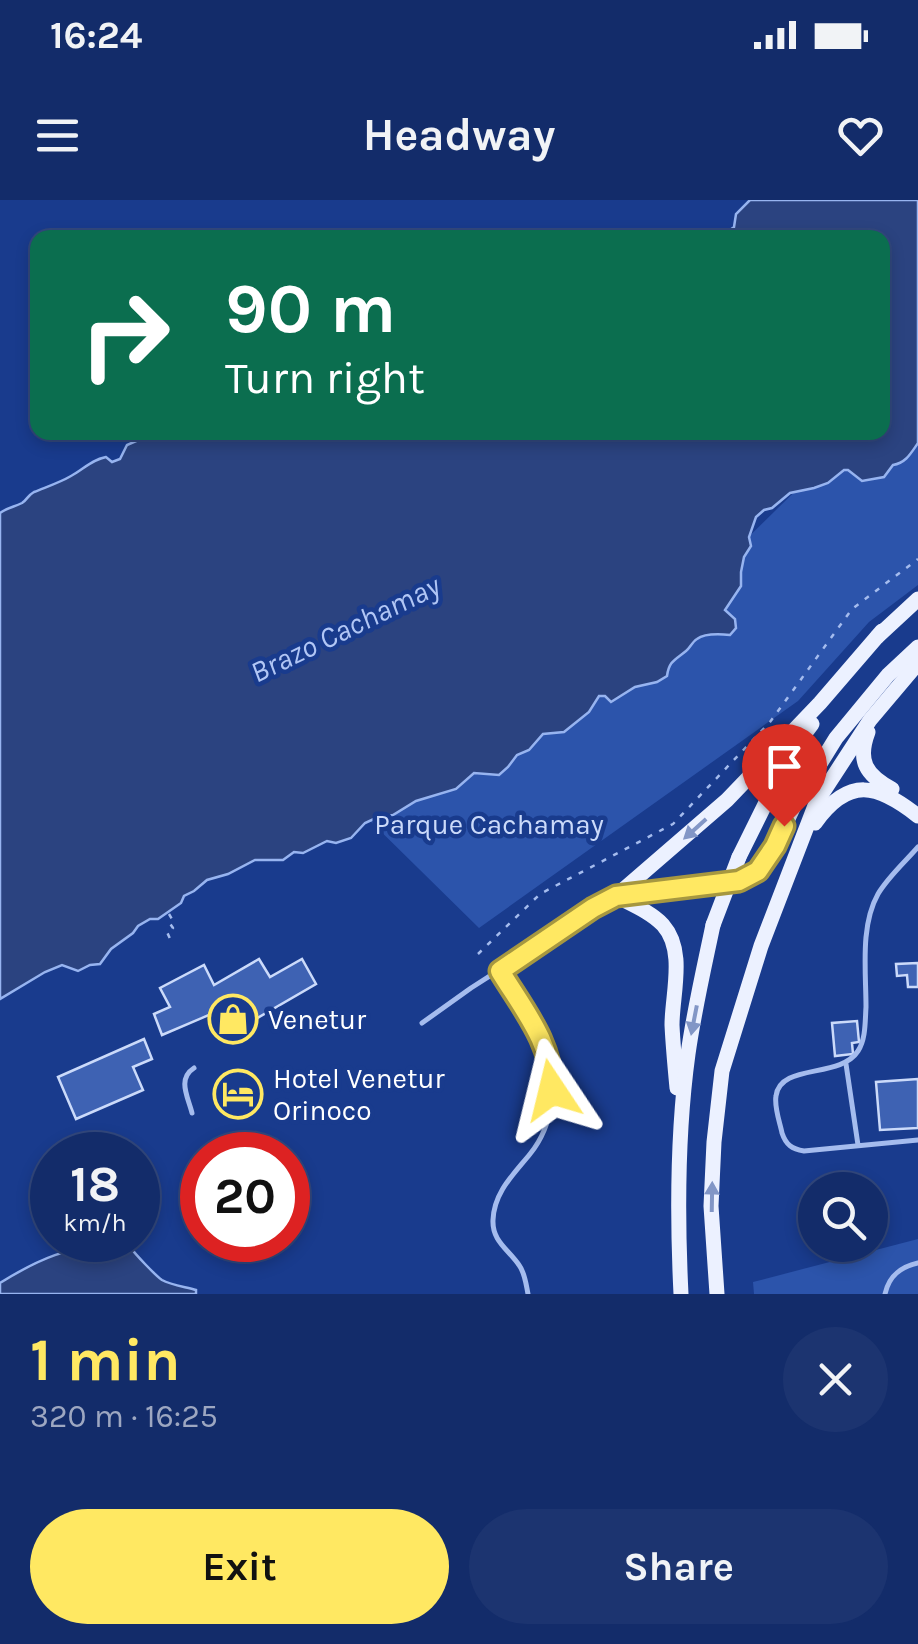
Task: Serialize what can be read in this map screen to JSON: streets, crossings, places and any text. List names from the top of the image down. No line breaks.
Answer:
{"water":["Brazo Cachamay"],"parks":["Parque Cachamay"],"places":{"shop":["Venetur"],"hotel":["Hotel Venetur Orinoco"]},"page":{"status":"16:24","header":"Headway","turn":["90 m","Turn right"],"speed":"18 km/h","limit":"20","heading":["1 min","320 m · 16:25"],"buttons":["Exit","Share"]}}
